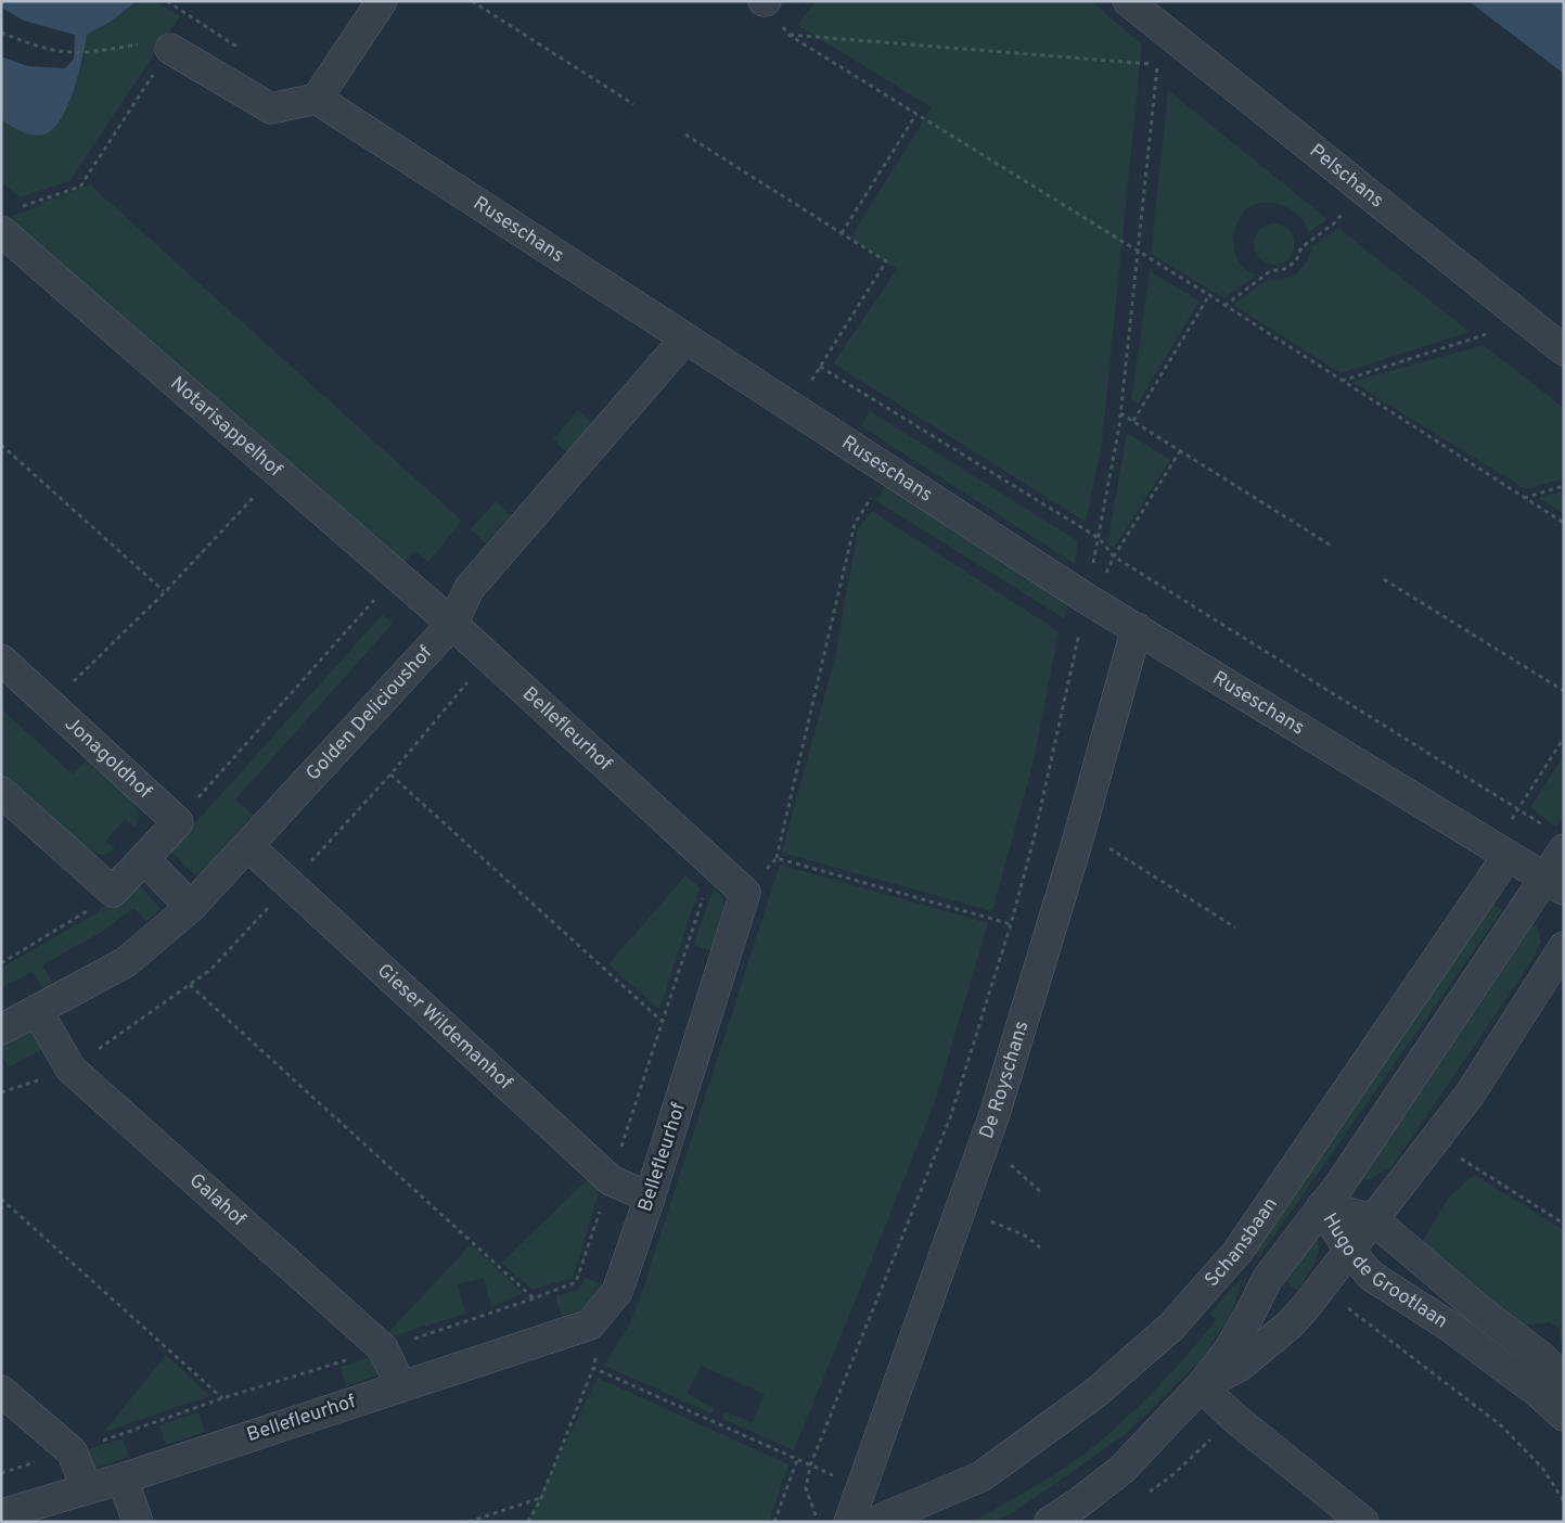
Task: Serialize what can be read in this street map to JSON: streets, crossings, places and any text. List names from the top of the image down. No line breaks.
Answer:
{"streets":{"street":["Pelschans","Ruseschans","Notarisappelhof","Golden Delicioushof","Bellefleurhof","Jonagoldhof","Gieser Wildemanhof","De Royschans","Galahof","Schansbaan","Hugo de Grootlaan"]},"crossings":[["Ruseschans","Golden Delicioushof"],["Ruseschans","De Royschans"],["Ruseschans","Schansbaan"],["Notarisappelhof","Golden Delicioushof"],["Notarisappelhof","Bellefleurhof"],["Golden Delicioushof","Bellefleurhof"],["Golden Delicioushof","Gieser Wildemanhof"],["Golden Delicioushof","Galahof"],["Bellefleurhof","Gieser Wildemanhof"],["Bellefleurhof","Galahof"]]}
